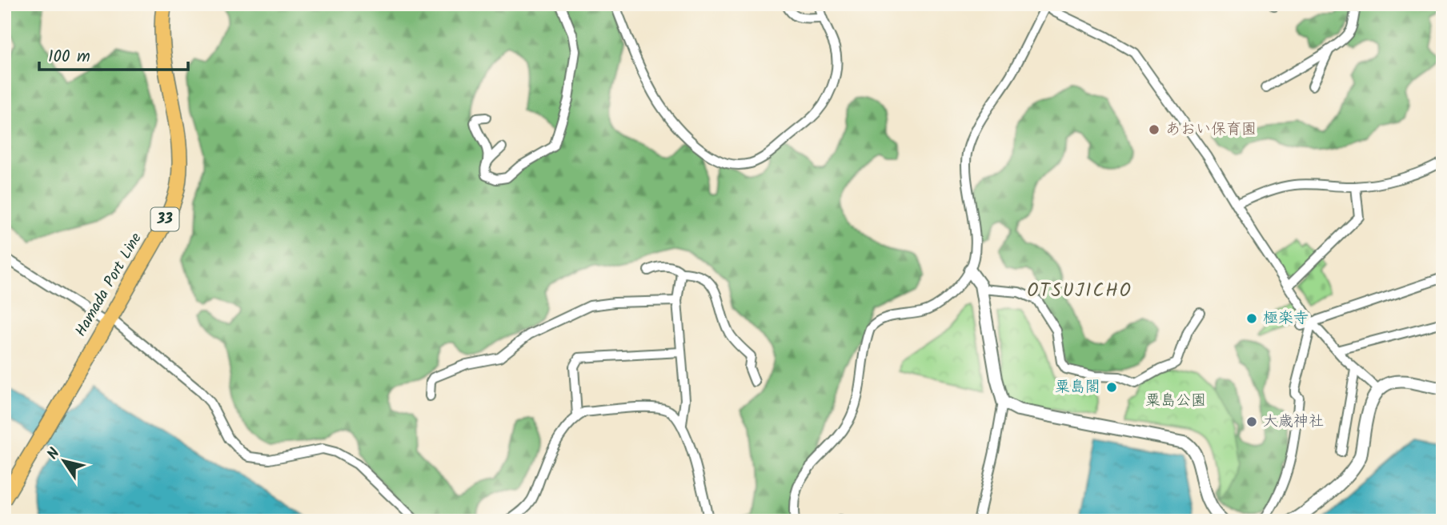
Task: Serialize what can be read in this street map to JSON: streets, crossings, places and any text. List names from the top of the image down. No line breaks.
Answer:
{"streets":{"main road":["33","Hamada Port Line"]},"districts":["OTSUJICHO"],"parks":["粟島公園"],"places":["あおい保育園","極楽寺","粟島閣","大歳神社"],"scale_bar":"100 m","north":"top left"}
